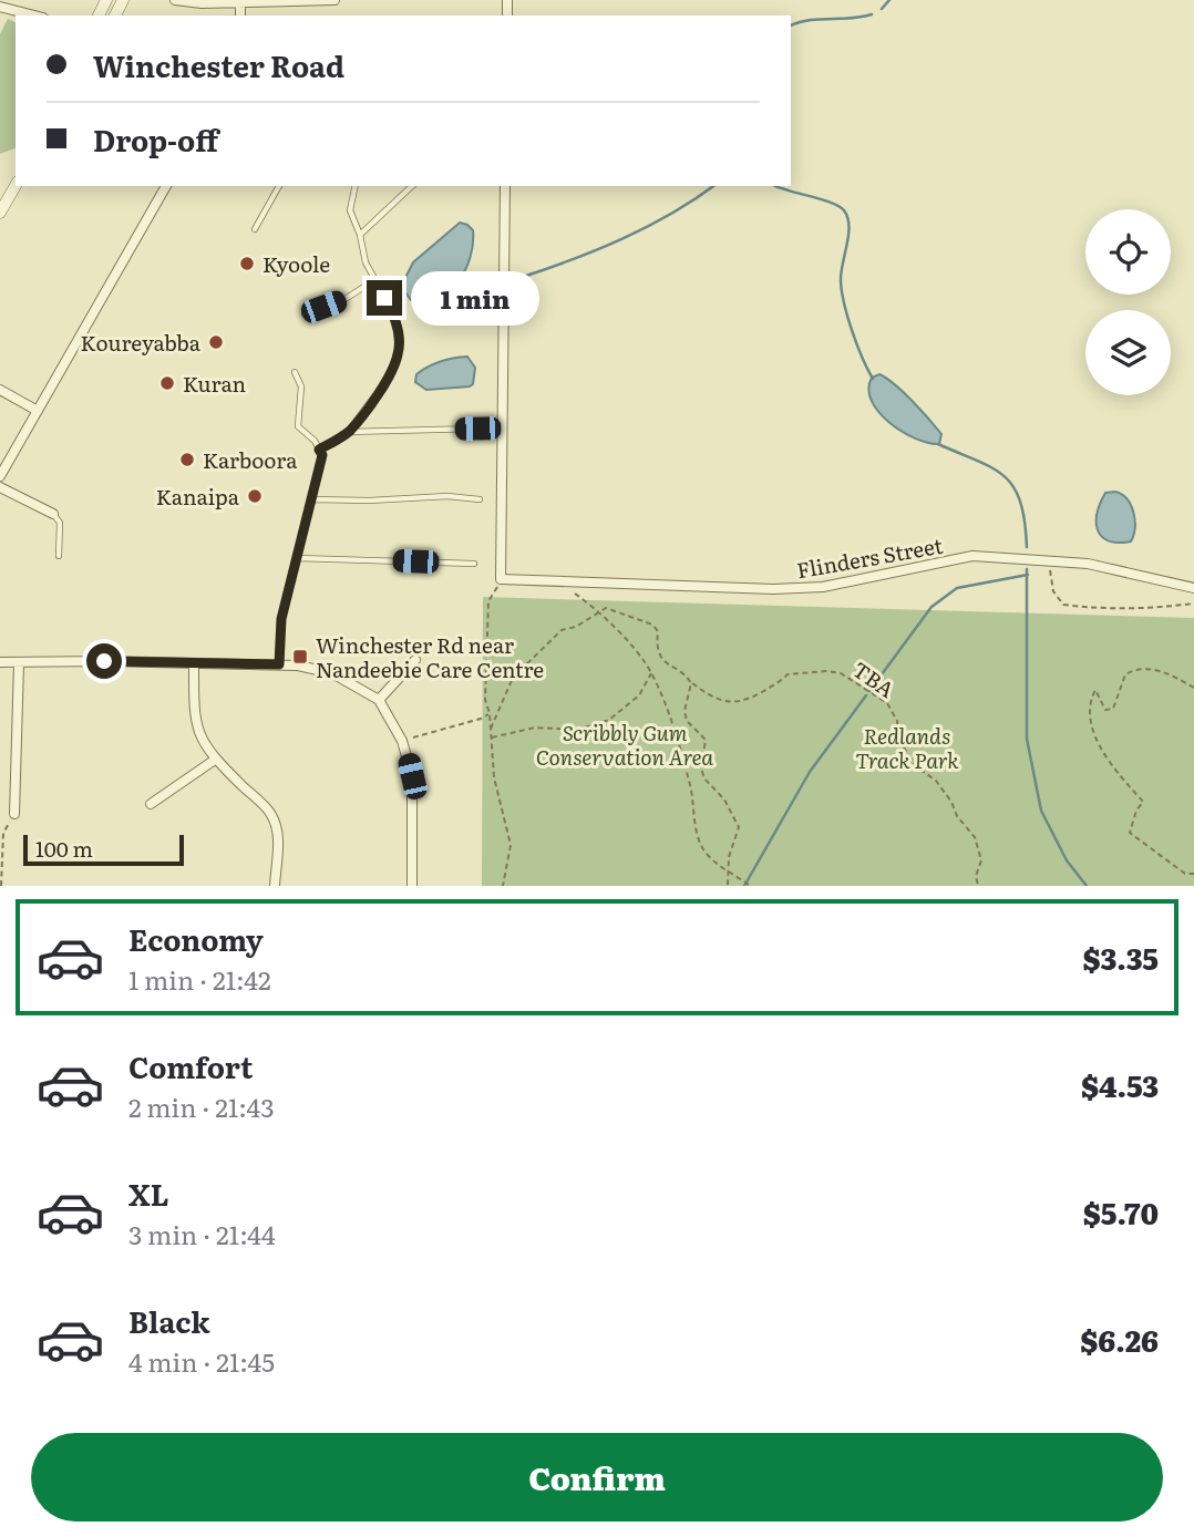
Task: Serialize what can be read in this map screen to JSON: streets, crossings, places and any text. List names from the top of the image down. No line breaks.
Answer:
{"streets":{"street":["Flinders Street"],"path":["TBA"]},"parks":["Scribbly Gum Conservation Area","Redlands Track Park"],"places":{"other":["Kyoole","Koureyabba","Kuran","Karboora","Kanaipa"],"transit":["Winchester Rd near Nandeebie Care Centre"]},"scale_bar":"100 m","page":{"banner":["Winchester Road","Drop-off"],"bubble":"1 min","scale":"100 m","list":[{"name":"Economy","note":"1 min · 21:42","value":"$3.35"},{"name":"Comfort","note":"2 min · 21:43","value":"$4.53"},{"name":"XL","note":"3 min · 21:44","value":"$5.70"},{"name":"Black","note":"4 min · 21:45","value":"$6.26"}],"buttons":"Confirm"}}
